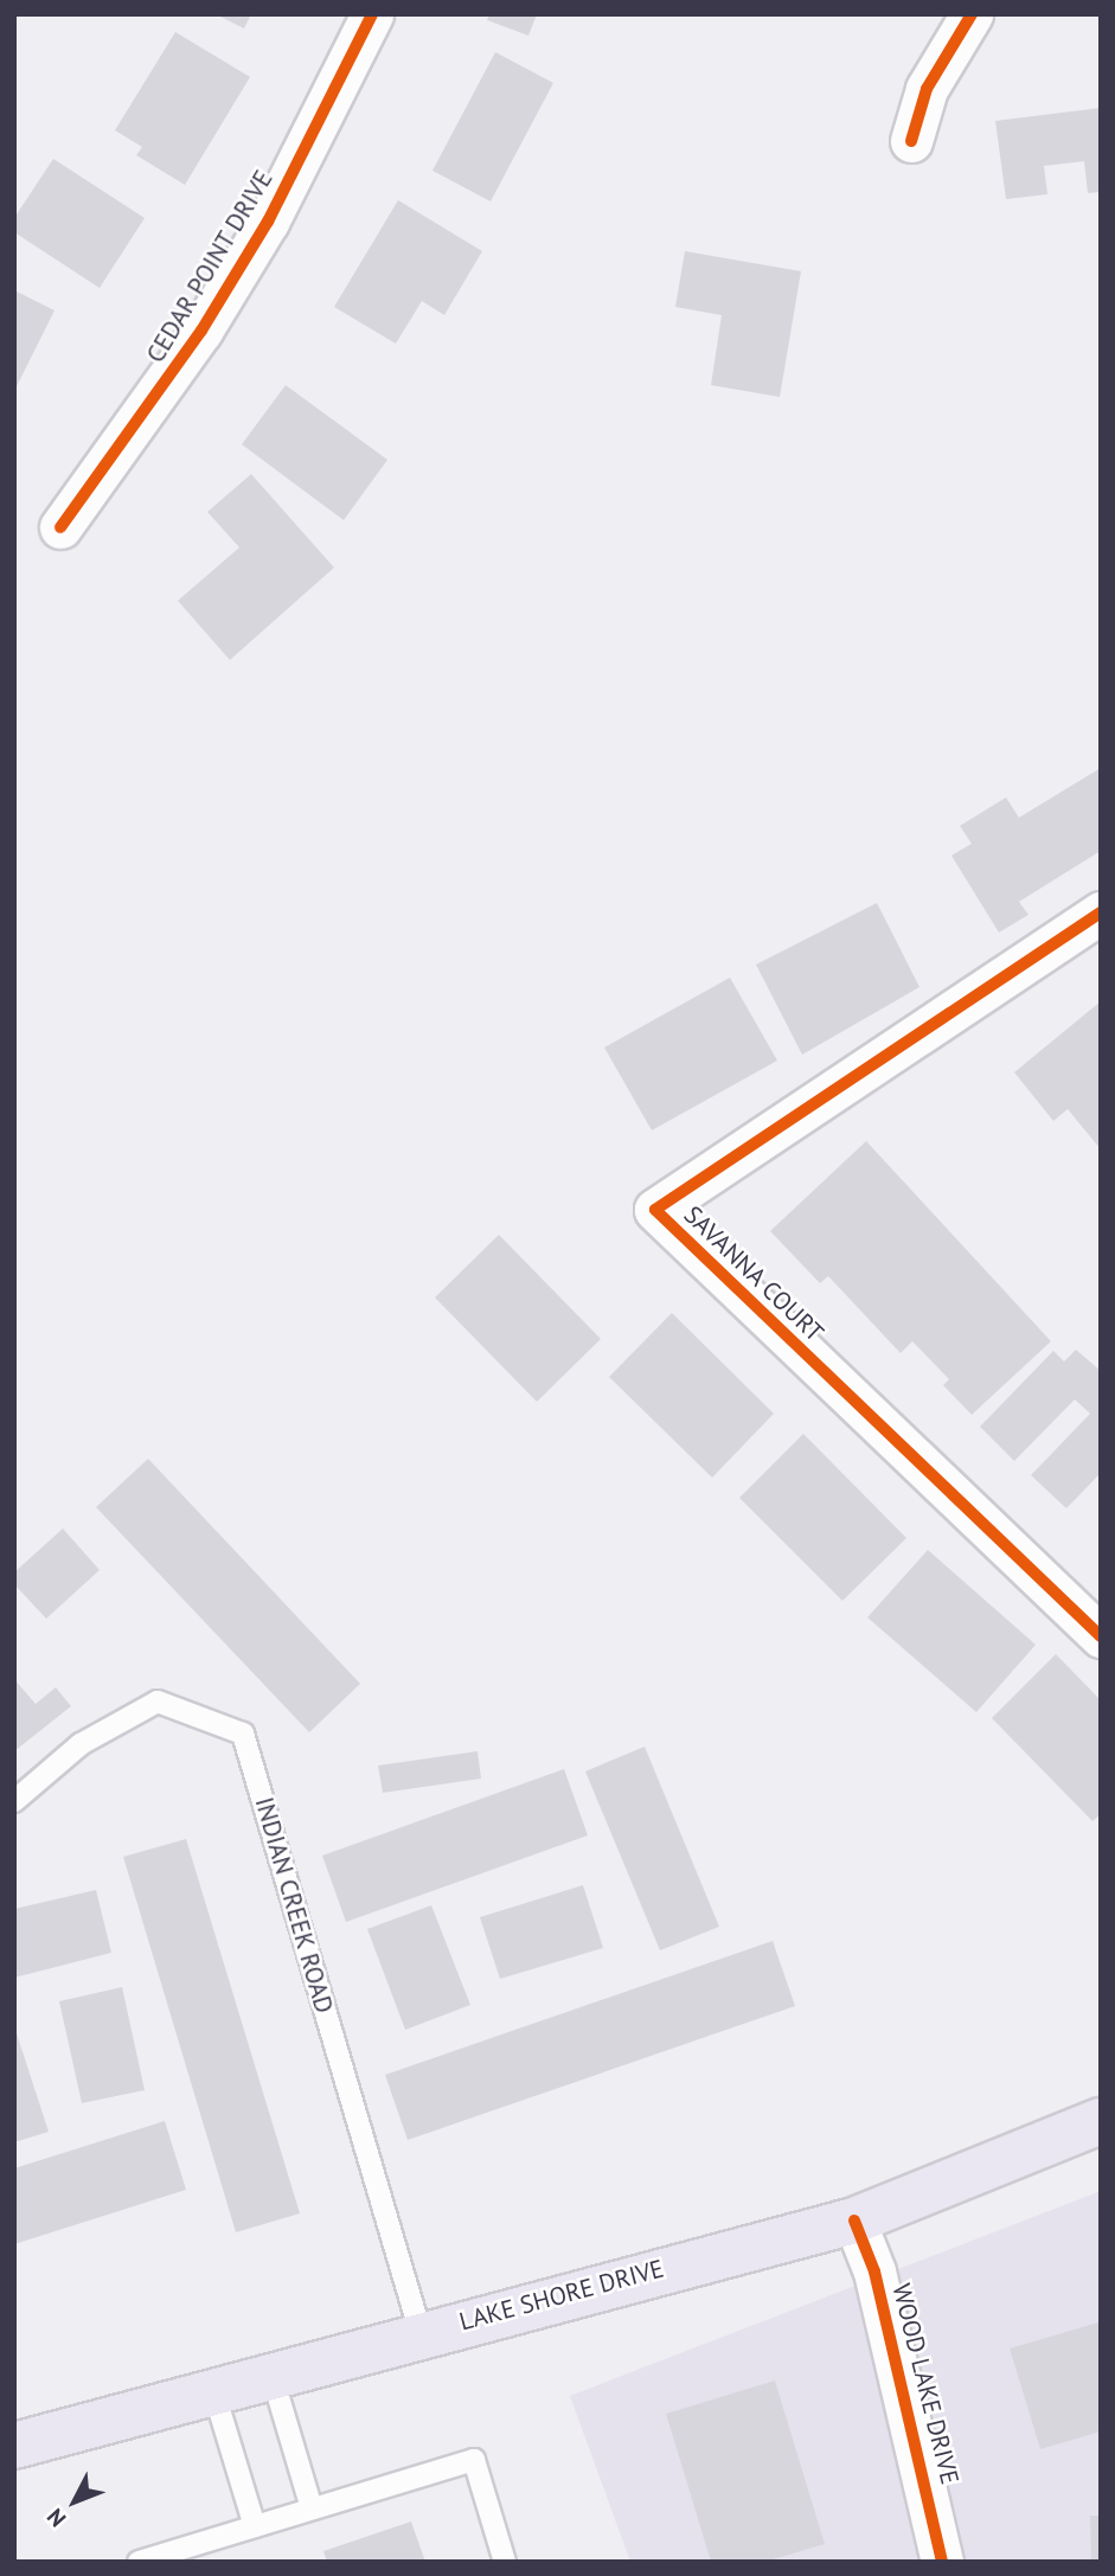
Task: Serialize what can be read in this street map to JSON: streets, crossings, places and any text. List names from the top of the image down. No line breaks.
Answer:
{"streets":{"main road":["LAKE SHORE DRIVE"],"street":["CEDAR POINT DRIVE","SAVANNA COURT","WOOD LAKE DRIVE"],"lane":["INDIAN CREEK ROAD"]},"crossings":[["INDIAN CREEK ROAD","LAKE SHORE DRIVE"],["LAKE SHORE DRIVE","WOOD LAKE DRIVE"]],"north":"bottom left"}
